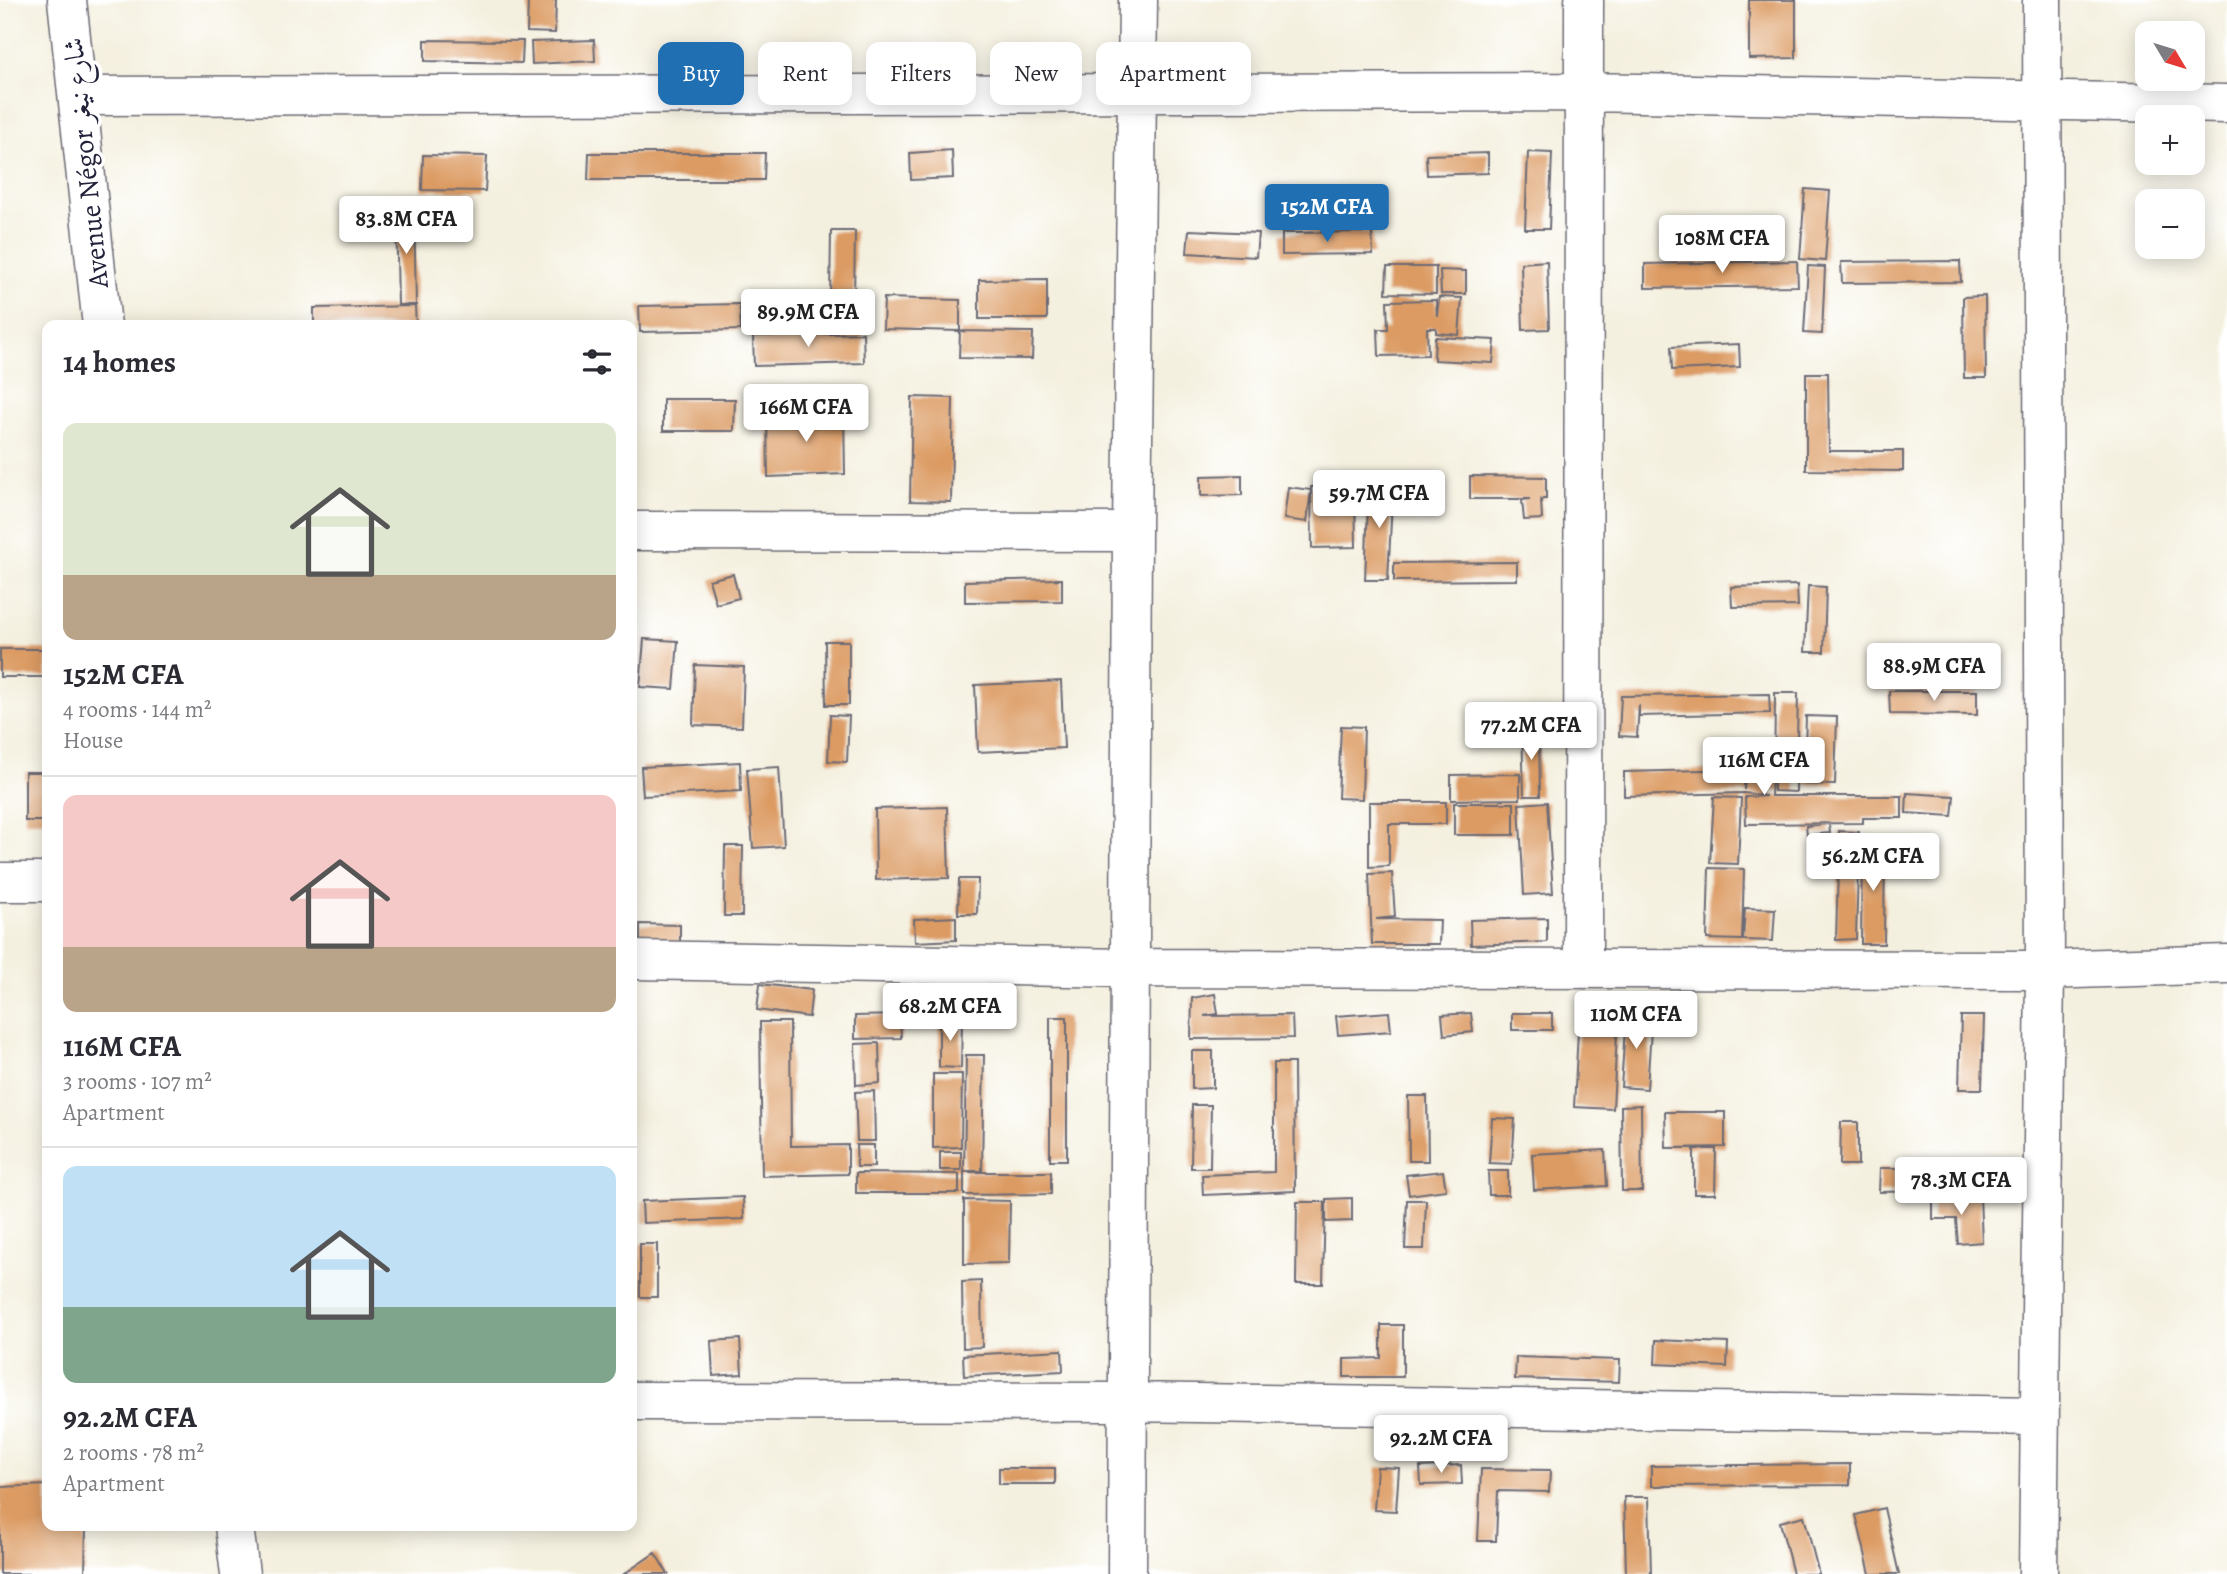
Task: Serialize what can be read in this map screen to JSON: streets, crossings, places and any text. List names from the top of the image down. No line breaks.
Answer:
{"streets":{"street":["Avenue Négor شارع نيغر"]},"north":"bottom right","page":{"map_buttons":["+","−"],"chip":["Buy","Rent","Filters","New","Apartment"],"price":["152M CFA","83.8M CFA","108M CFA","89.9M CFA","166M CFA","59.7M CFA","88.9M CFA","77.2M CFA","116M CFA","56.2M CFA","68.2M CFA","110M CFA","78.3M CFA","92.2M CFA"],"heading":"14 homes","list":[{"name":"152M CFA","note":"4 rooms · 144 m² · House"},{"name":"116M CFA","note":"3 rooms · 107 m² · Apartment"},{"name":"92.2M CFA","note":"2 rooms · 78 m² · Apartment"}]}}
